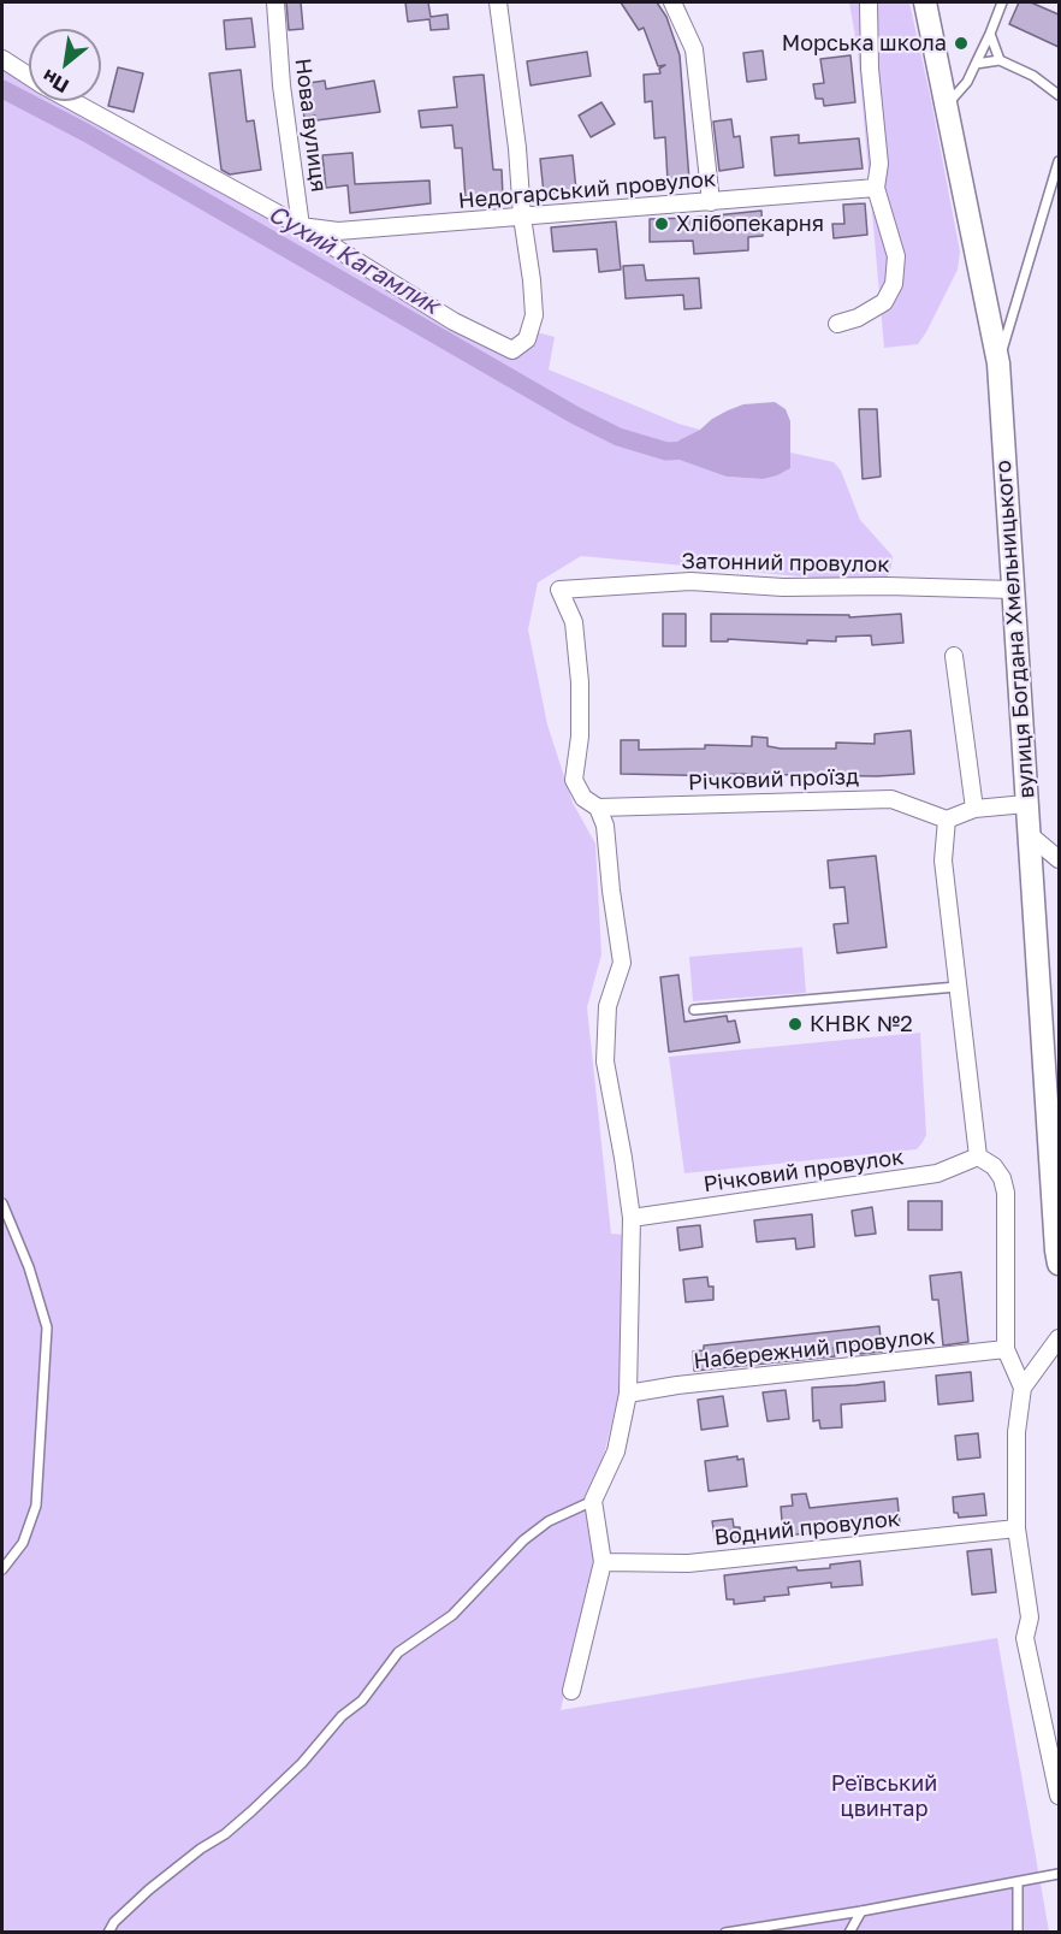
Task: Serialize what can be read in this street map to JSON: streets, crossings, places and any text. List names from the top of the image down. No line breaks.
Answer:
{"streets":{"main road":["вулиця Богдана Хмельницького"],"street":["Нова вулиця","Недогарський провулок","Затонний провулок","Річковий проїзд","Річковий провулок","Набережний провулок","Водний провулок"]},"crossings":[["Нова вулиця","Недогарський провулок"],["Затонний провулок","вулиця Богдана Хмельницького"],["Затонний провулок","Річковий проїзд"]],"water":["Сухий Кагамлик"],"parks":["Реївський цвинтар"],"places":["Морська школа","Хлібопекарня","КНВК №2"],"north":"bottom left"}
